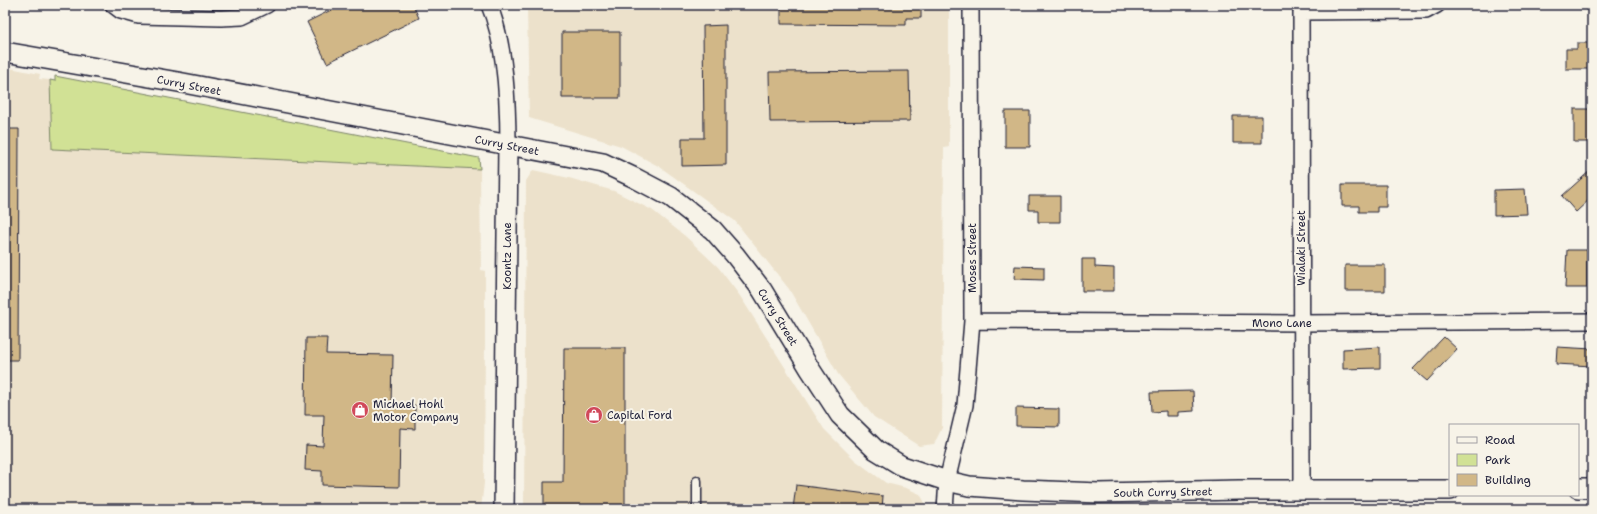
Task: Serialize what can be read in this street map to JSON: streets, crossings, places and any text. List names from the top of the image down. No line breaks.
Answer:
{"streets":{"street":["Curry Street","Wialaki Street","Koontz Lane","Moses Street","Mono Lane","South Curry Street"]},"crossings":[["Curry Street","Koontz Lane"],["Curry Street","South Curry Street"],["Wialaki Street","Mono Lane"],["Wialaki Street","South Curry Street"],["Moses Street","Mono Lane"],["Moses Street","South Curry Street"]],"places":{"shop":["Michael Hohl Motor Company","Capital Ford"]},"legend":["Road","Park","Building"]}
